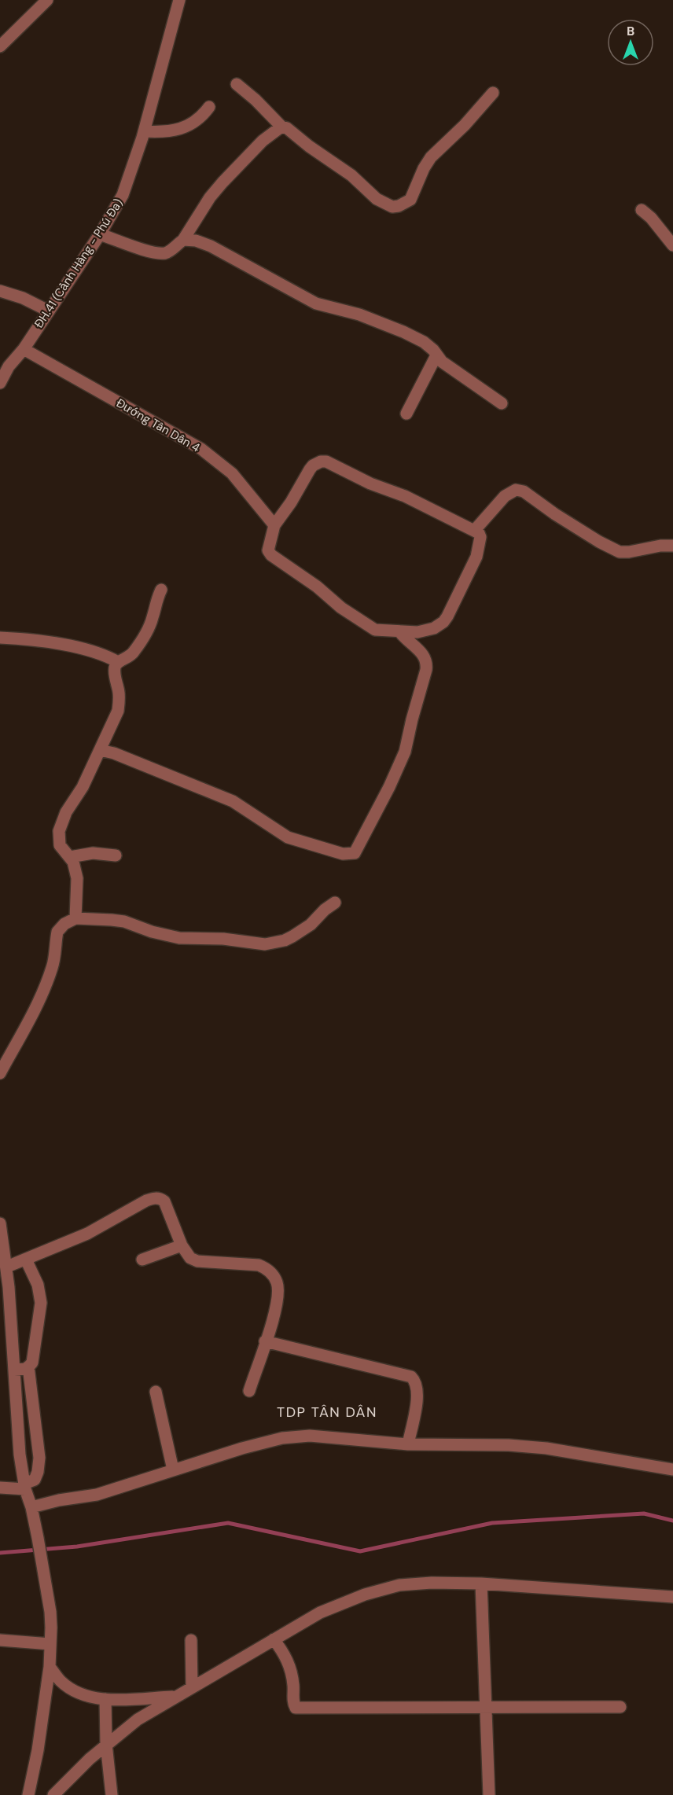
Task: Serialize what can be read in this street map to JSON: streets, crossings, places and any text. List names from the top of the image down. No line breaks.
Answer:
{"streets":{"street":["ĐH.41 (Cảnh Hàng - Phú Đa)","Đướng Tân Dân 4"]},"crossings":[["ĐH.41 (Cảnh Hàng - Phú Đa)","Đướng Tân Dân 4"]],"districts":["TDP TÂN DÂN"],"north":"top"}
